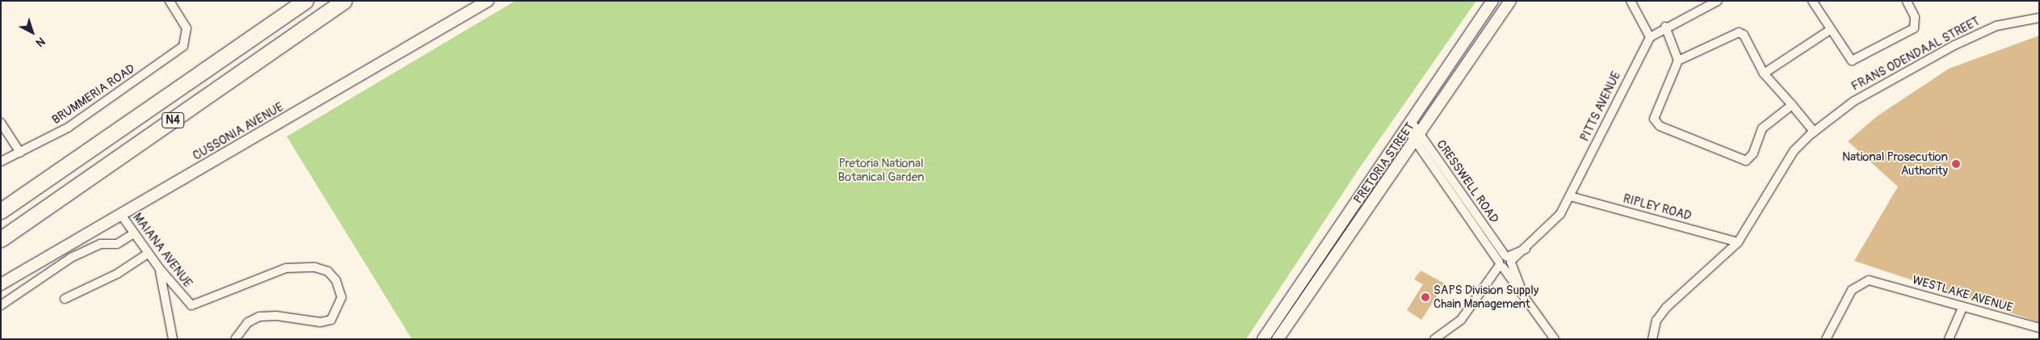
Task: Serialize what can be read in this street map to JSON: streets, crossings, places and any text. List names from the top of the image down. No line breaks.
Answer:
{"streets":{"highway":["N4"],"main road":["CUSSONIA AVENUE","PRETORIA STREET"],"street":["FRANS ODENDAAL STREET","BRUMMERIA ROAD","PITTS AVENUE","CRESSWELL ROAD","RIPLEY ROAD","MAIANA AVENUE","WESTLAKE AVENUE"]},"crossings":[["FRANS ODENDAAL STREET","RIPLEY ROAD"],["PITTS AVENUE","CRESSWELL ROAD"],["PITTS AVENUE","RIPLEY ROAD"],["CUSSONIA AVENUE","MAIANA AVENUE"],["PRETORIA STREET","CRESSWELL ROAD"]],"parks":["Pretoria National Botanical Garden"],"places":["National Prosecution Authority","SAPS Division Supply Chain Management"],"north":"bottom right"}
